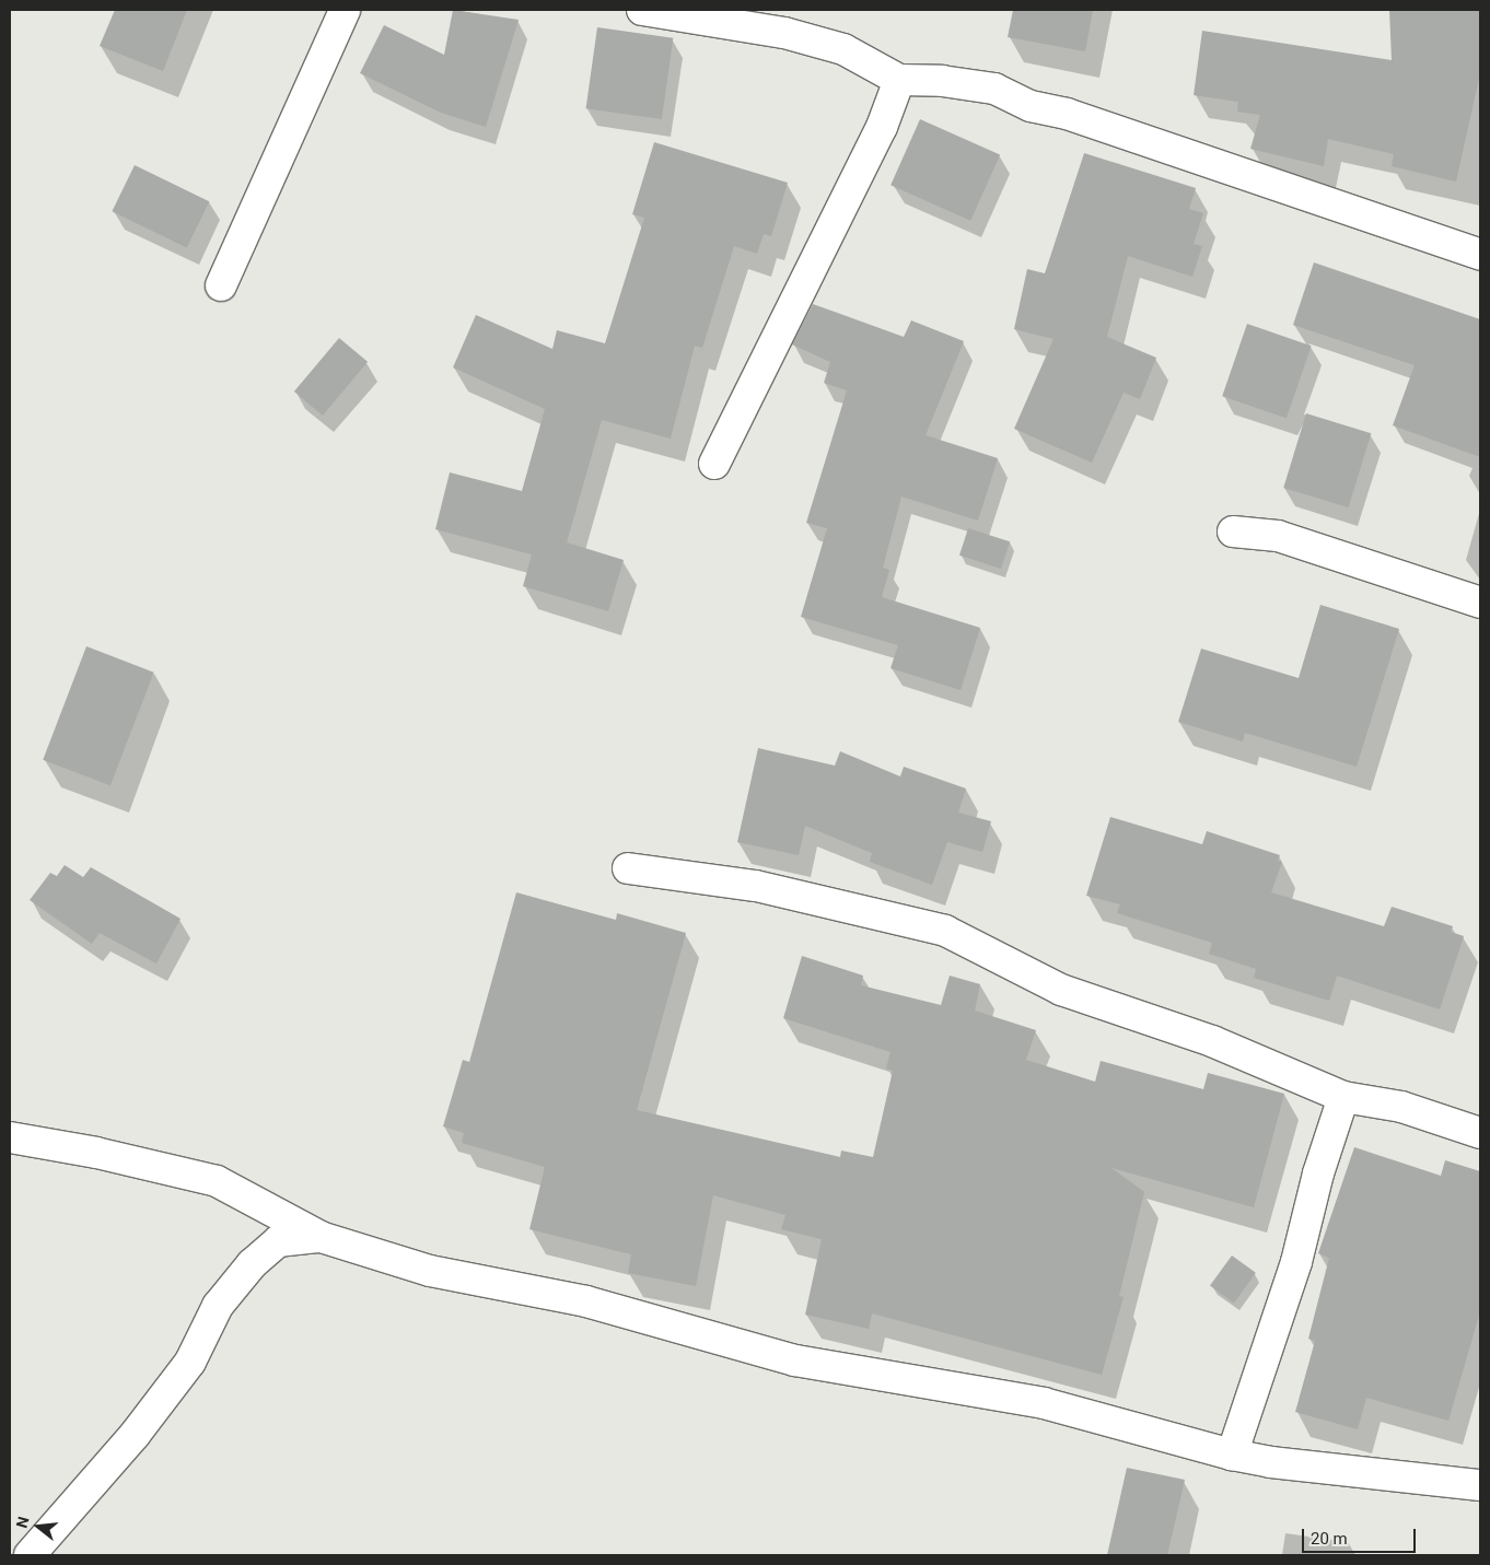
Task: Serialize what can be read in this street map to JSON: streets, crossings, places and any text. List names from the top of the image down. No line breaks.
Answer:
{"scale_bar":"20 m","north":"left"}
